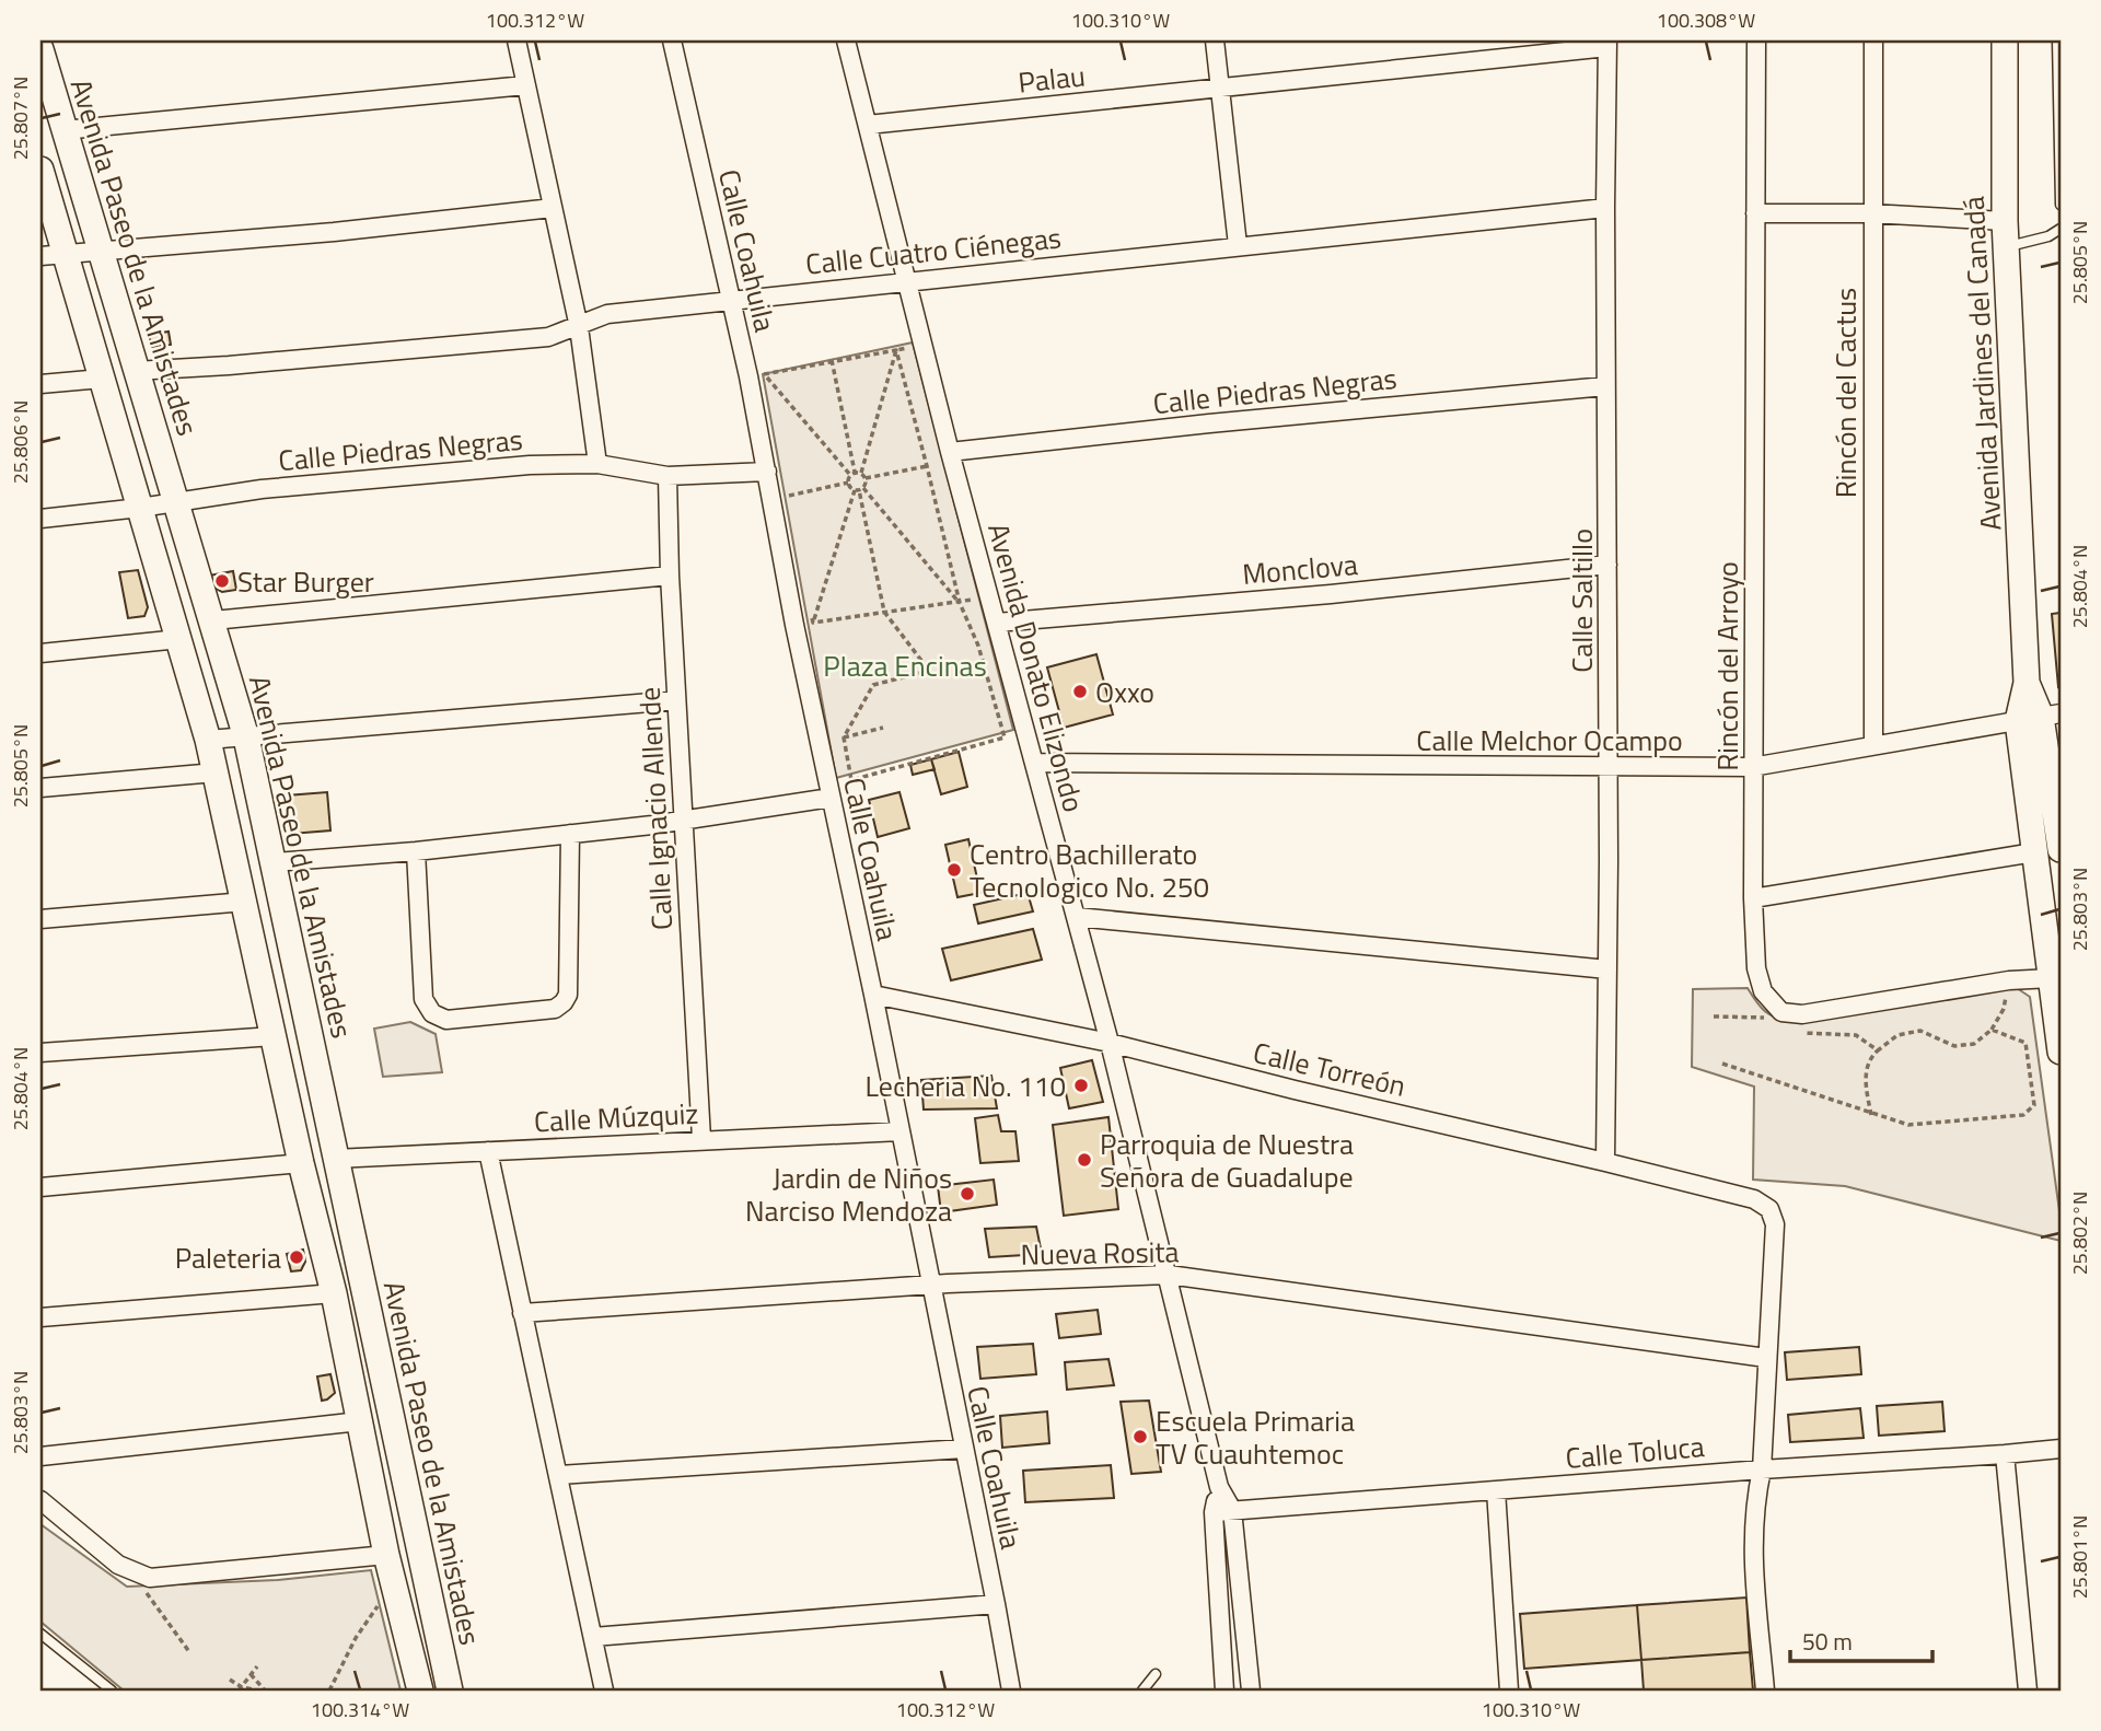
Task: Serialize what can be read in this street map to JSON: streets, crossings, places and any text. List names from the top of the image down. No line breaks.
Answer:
{"streets":{"street":["Palau","Calle Coahuila","Calle Cuatro Ciénegas","Avenida Paseo de la Amistades","Avenida Jardines del Canadá","Calle Piedras Negras","Rincón del Cactus","Monclova","Calle Saltillo","Rincón del Arroyo","Avenida Donato Elizondo","Calle Melchor Ocampo","Calle Ignacio Allende","Calle Torreón","Calle Múzquiz","Nueva Rosita","Calle Toluca"]},"crossings":[["Palau","Calle Saltillo"],["Palau","Avenida Donato Elizondo"],["Calle Coahuila","Calle Cuatro Ciénegas"],["Calle Coahuila","Calle Piedras Negras"],["Calle Coahuila","Calle Torreón"],["Calle Coahuila","Calle Múzquiz"],["Calle Coahuila","Nueva Rosita"],["Calle Cuatro Ciénegas","Avenida Paseo de la Amistades"],["Calle Cuatro Ciénegas","Calle Saltillo"],["Calle Cuatro Ciénegas","Avenida Donato Elizondo"],["Avenida Paseo de la Amistades","Calle Piedras Negras"],["Avenida Paseo de la Amistades","Calle Múzquiz"],["Avenida Jardines del Canadá","Rincón del Arroyo"],["Avenida Jardines del Canadá","Calle Melchor Ocampo"],["Calle Piedras Negras","Calle Saltillo"],["Calle Piedras Negras","Avenida Donato Elizondo"],["Calle Piedras Negras","Calle Ignacio Allende"],["Rincón del Cactus","Calle Melchor Ocampo"],["Monclova","Calle Saltillo"],["Monclova","Avenida Donato Elizondo"],["Calle Saltillo","Calle Melchor Ocampo"],["Calle Saltillo","Calle Torreón"],["Rincón del Arroyo","Calle Melchor Ocampo"],["Avenida Donato Elizondo","Calle Melchor Ocampo"],["Avenida Donato Elizondo","Calle Torreón"],["Avenida Donato Elizondo","Nueva Rosita"],["Avenida Donato Elizondo","Calle Toluca"],["Calle Ignacio Allende","Calle Múzquiz"],["Calle Torreón","Nueva Rosita"]],"parks":["Plaza Encinas"],"places":["Star Burger","Oxxo","Centro Bachillerato Tecnologico No. 250","Lecheria No. 110","Parroquia de Nuestra Señora de Guadalupe","Jardin de Niños Narciso Mendoza","Paleteria","Escuela Primaria TV Cuauhtemoc"],"scale_bar":"50 m","coordinates":["100.312°W","100.310°W","100.308°W","25.807°N","25.805°N","25.806°N","25.804°N","25.803°N","25.802°N","25.801°N","100.314°W"]}
